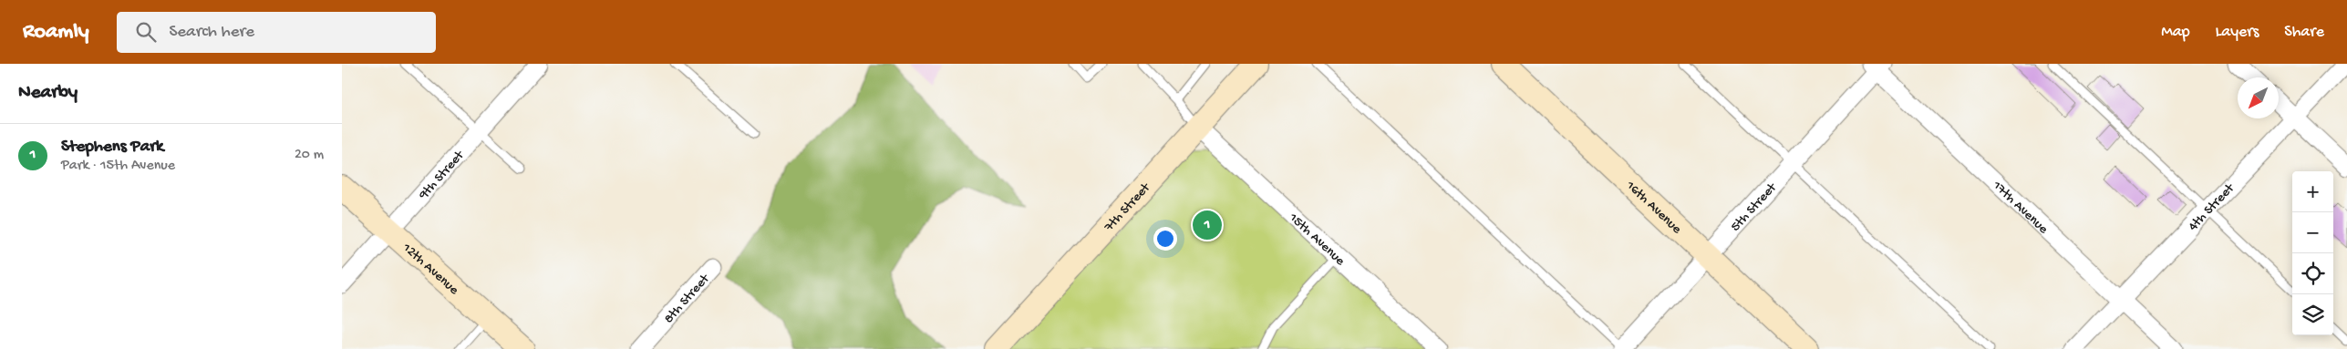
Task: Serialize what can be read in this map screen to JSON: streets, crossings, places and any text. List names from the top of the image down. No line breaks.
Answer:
{"streets":{"street":["9th Street","16th Avenue","5th Street","4th Street","7th Street","17th Avenue","15th Avenue","12th Avenue","8th Street"]},"crossings":[["9th Street","12th Avenue"],["16th Avenue","5th Street"],["5th Street","17th Avenue"],["4th Street","17th Avenue"],["7th Street","15th Avenue"]],"north":"bottom left","page":{"header":"Roamly","search":"Search here","nav":["Map","Layers","Share"],"heading":"Nearby","list":[{"mark":"1","name":"Stephens Park","note":"Park · 15th Avenue","value":"20 m"}],"map_buttons":["+","−"],"pins":"1"}}
